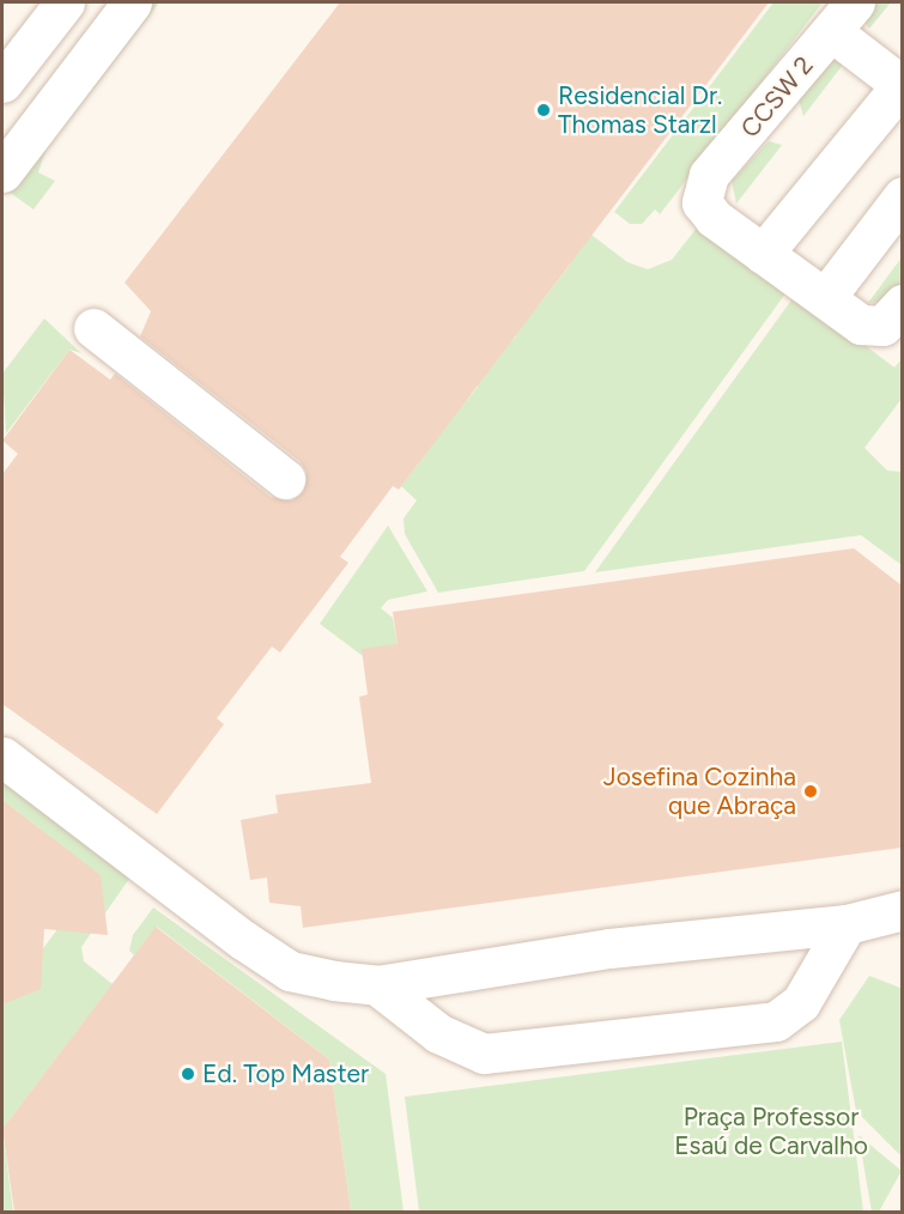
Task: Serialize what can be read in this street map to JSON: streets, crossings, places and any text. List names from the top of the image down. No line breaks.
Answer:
{"streets":{"street":["CCSW 2"]},"parks":["Praça Professor Esaú de Carvalho"],"places":["Residencial Dr. Thomas Starzl","Josefina Cozinha que Abraça","Ed. Top Master"]}
